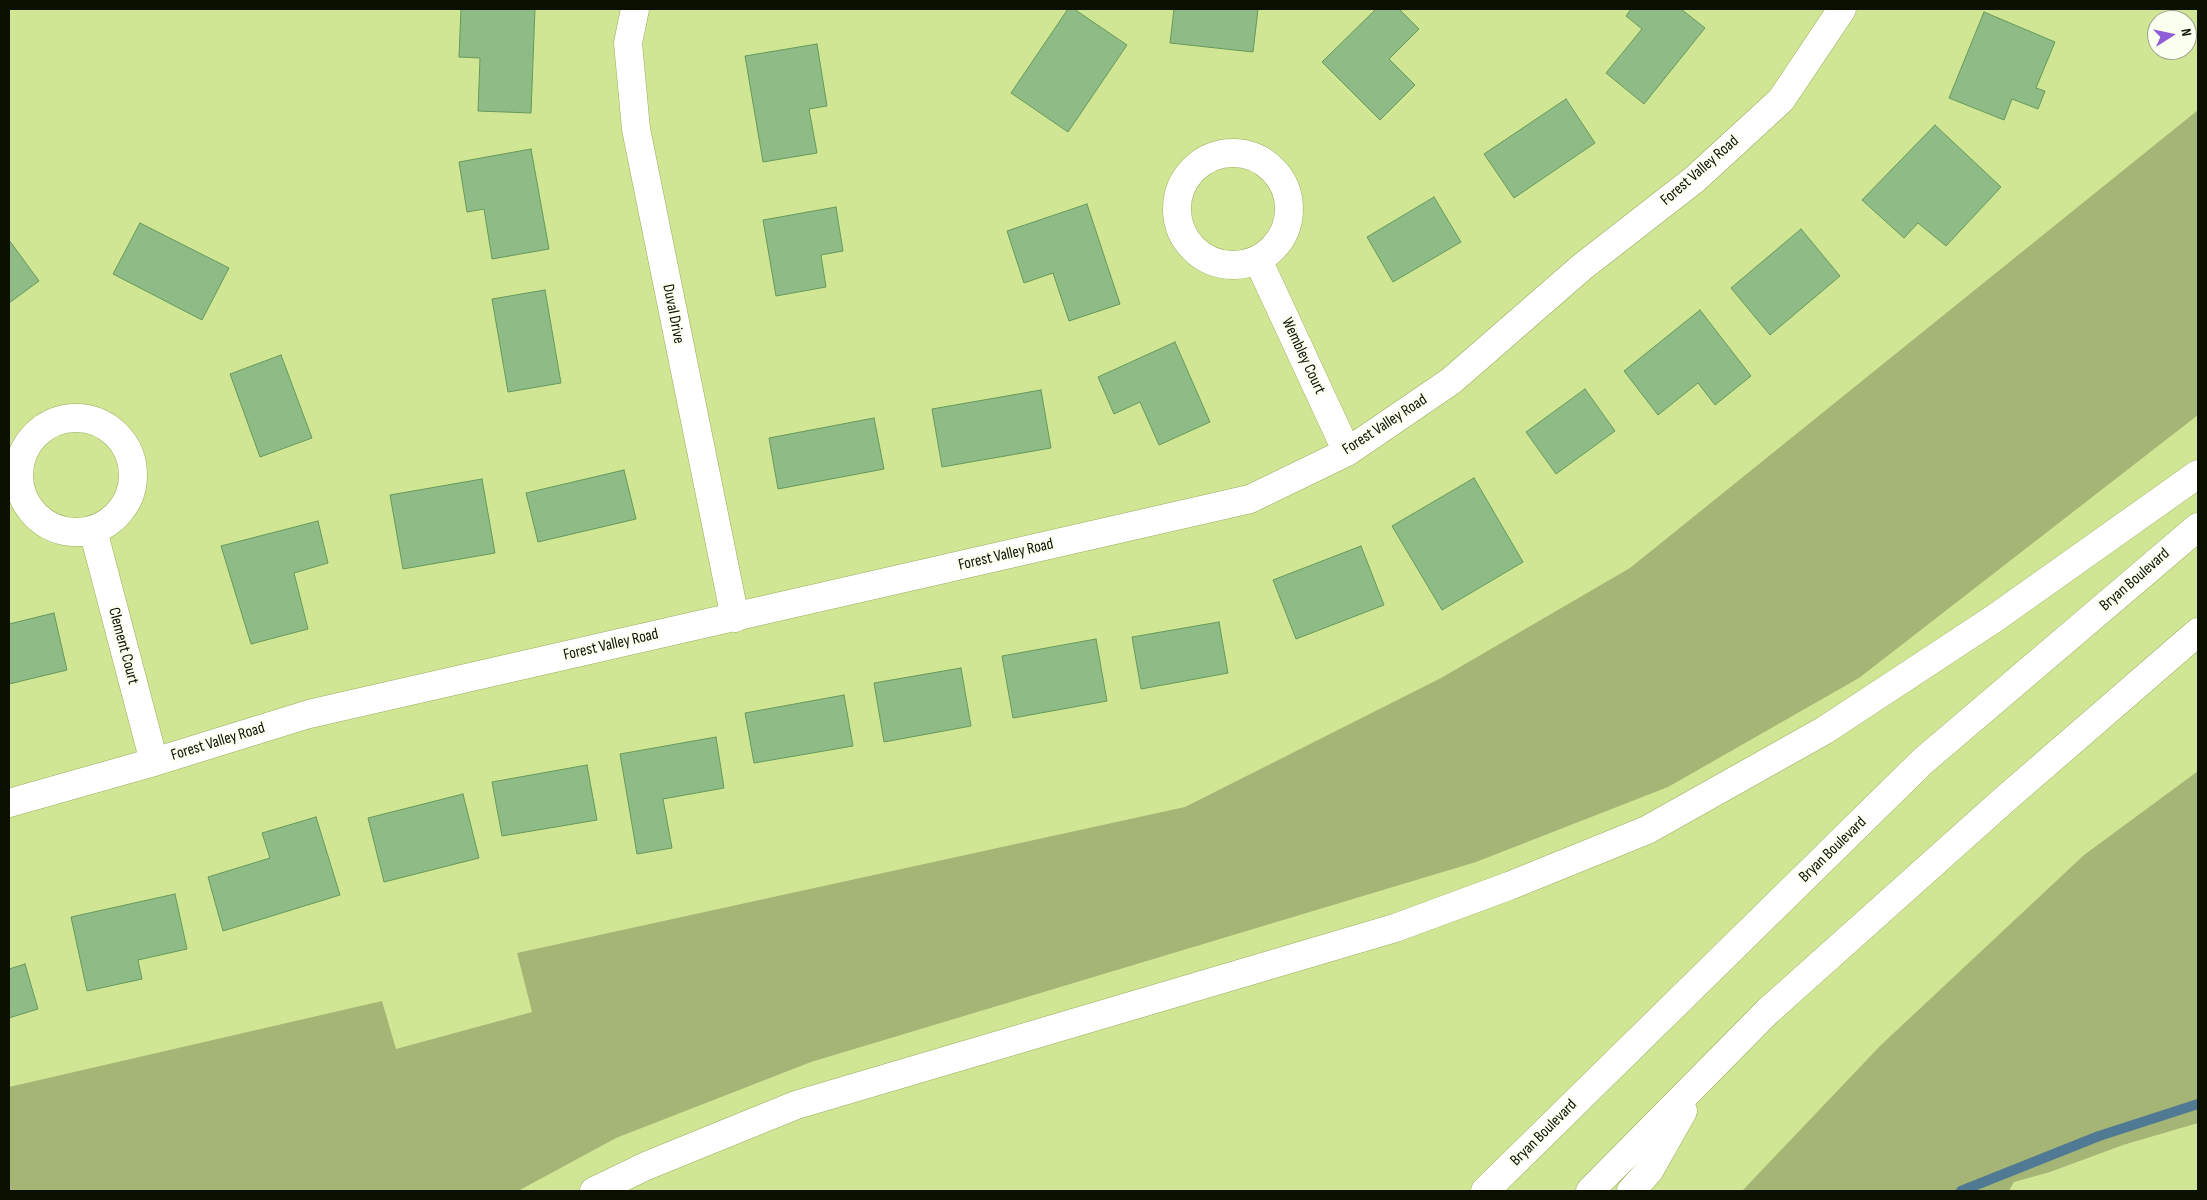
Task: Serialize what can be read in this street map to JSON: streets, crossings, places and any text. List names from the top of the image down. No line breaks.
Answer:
{"streets":{"main road":["Forest Valley Road","Duval Drive","Wembley Court","Bryan Boulevard","Clement Court"]},"crossings":[["Forest Valley Road","Duval Drive"],["Forest Valley Road","Wembley Court"],["Forest Valley Road","Clement Court"]],"north":"right"}
